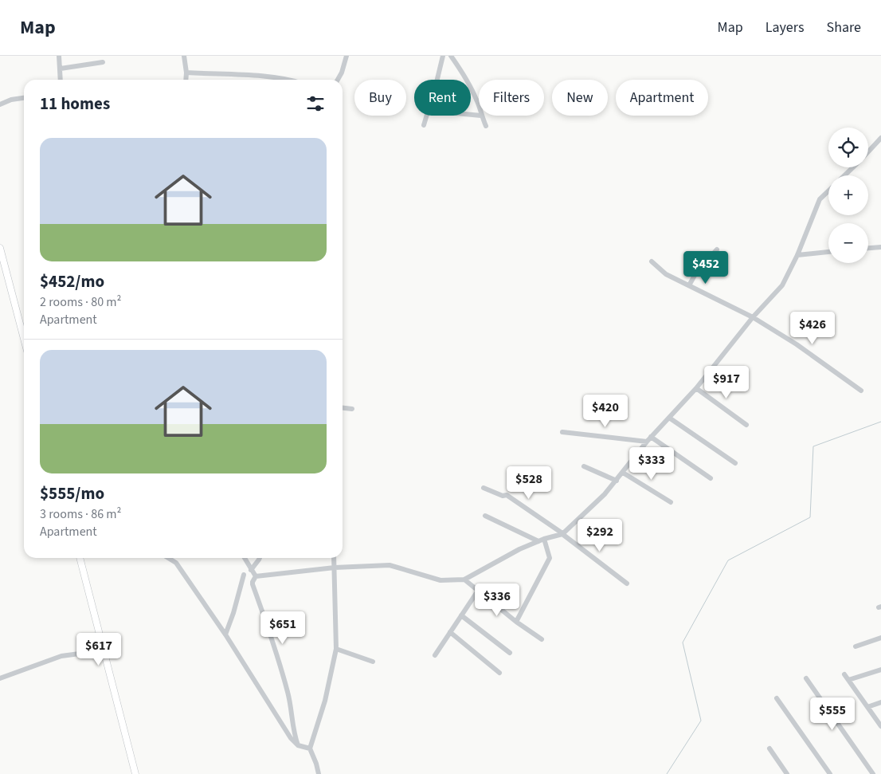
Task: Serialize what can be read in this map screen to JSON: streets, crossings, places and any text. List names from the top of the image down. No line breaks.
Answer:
{"page":{"header":"Map","nav":["Map","Layers","Share"],"chip":["Buy","Rent","Filters","New","Apartment"],"heading":"11 homes","map_buttons":["+","−"],"list":[{"name":"$452/mo","note":"2 rooms · 80 m² · Apartment"},{"name":"$555/mo","note":"3 rooms · 86 m² · Apartment"}],"price":["$452","$426","$917","$420","$333","$528","$292","$336","$651","$617","$555"]}}
